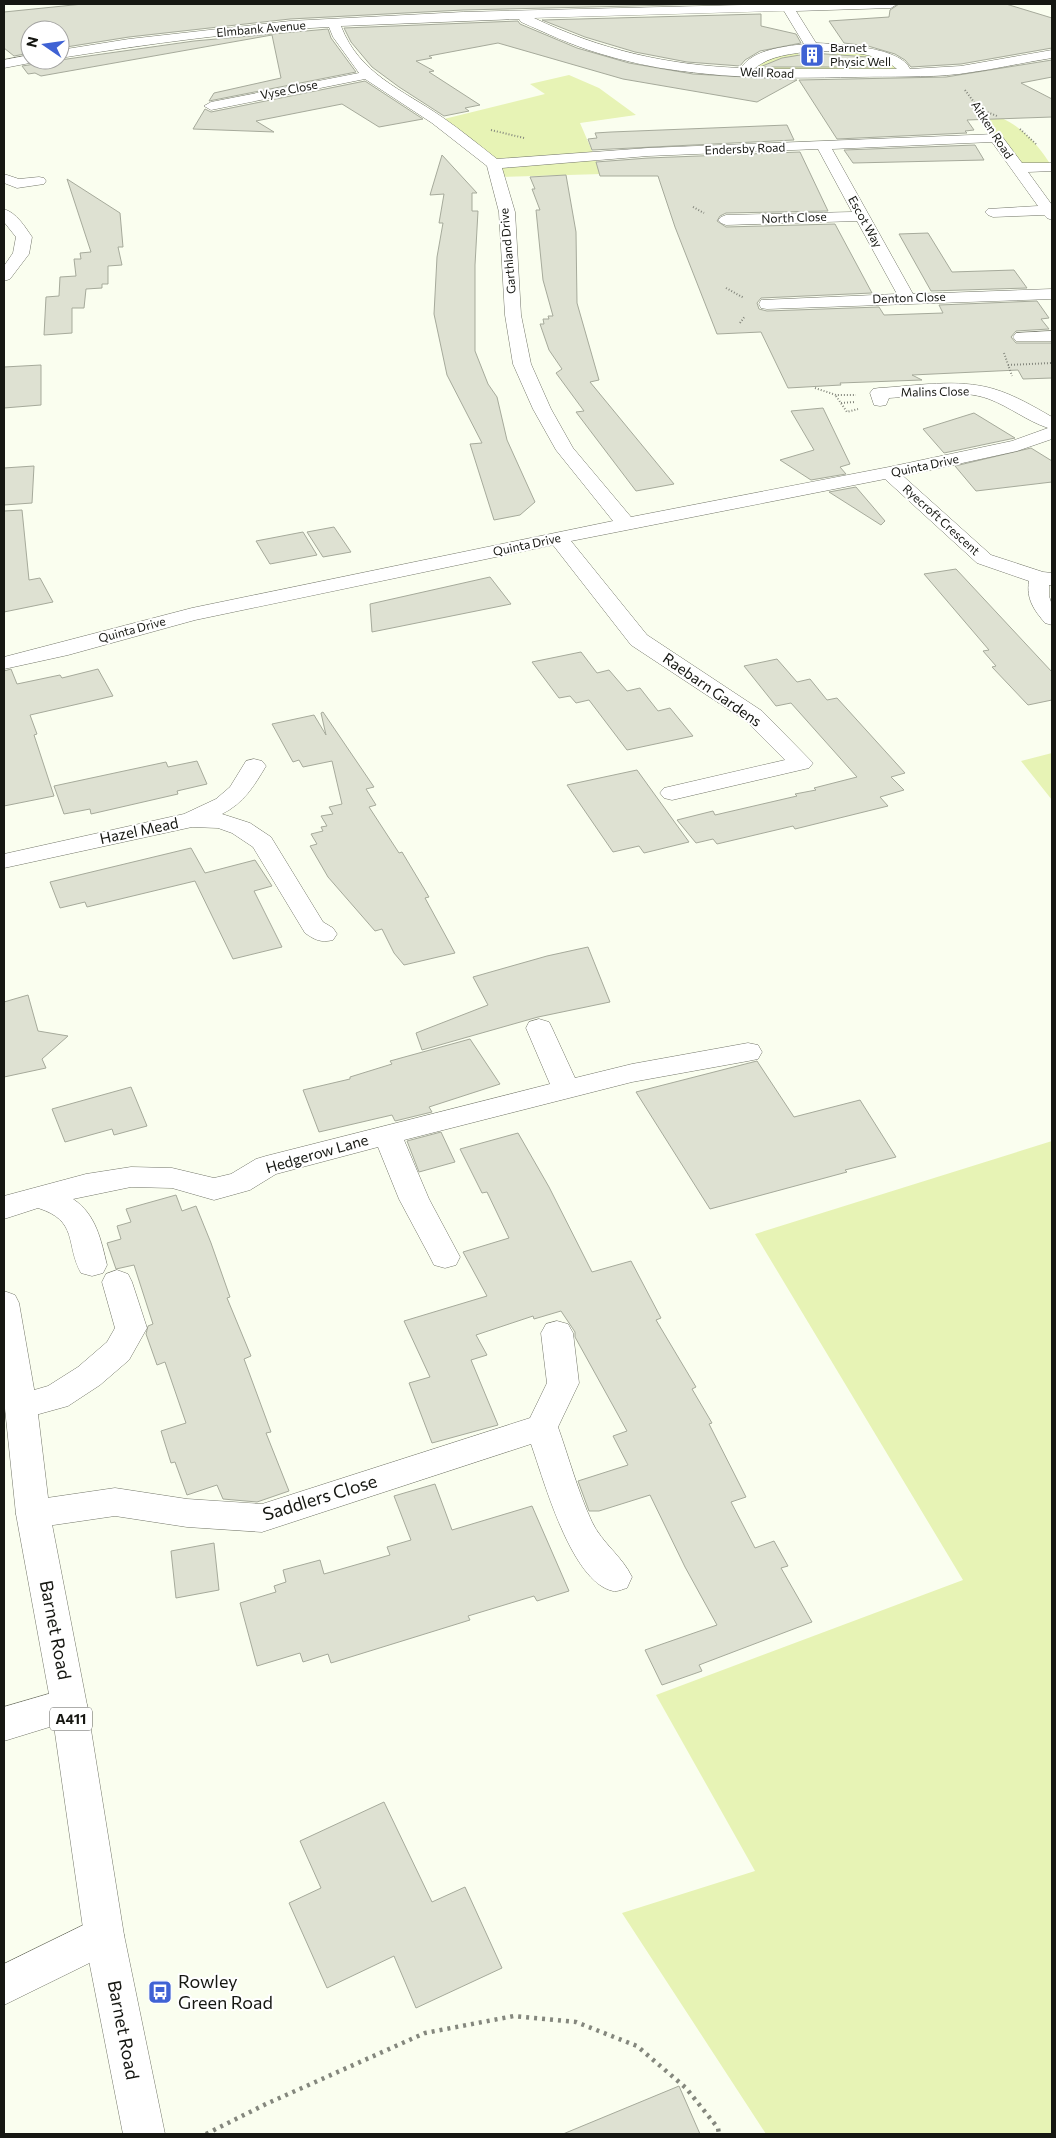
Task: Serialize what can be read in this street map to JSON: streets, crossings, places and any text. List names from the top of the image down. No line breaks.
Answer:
{"streets":{"street":["Elmbank Avenue","Well Road","Vyse Close","Aitken Road","Endersby Road","North Close","Escot Way","Garthland Drive","Denton Close","Malins Close","Quinta Drive","Ryecroft Crescent","Raebarn Gardens","Hazel Mead","Hedgerow Lane","Saddlers Close","Barnet Road","A411"]},"crossings":[["Elmbank Avenue","Well Road"],["Well Road","Aitken Road"],["Aitken Road","Endersby Road"],["Endersby Road","Escot Way"],["Endersby Road","Garthland Drive"],["North Close","Escot Way"],["Escot Way","Denton Close"],["Garthland Drive","Quinta Drive"],["Quinta Drive","Ryecroft Crescent"],["Quinta Drive","Raebarn Gardens"],["Saddlers Close","Barnet Road"]],"places":{"building":["Barnet Physic Well"],"bus stop":["Rowley Green Road"]},"north":"left"}
